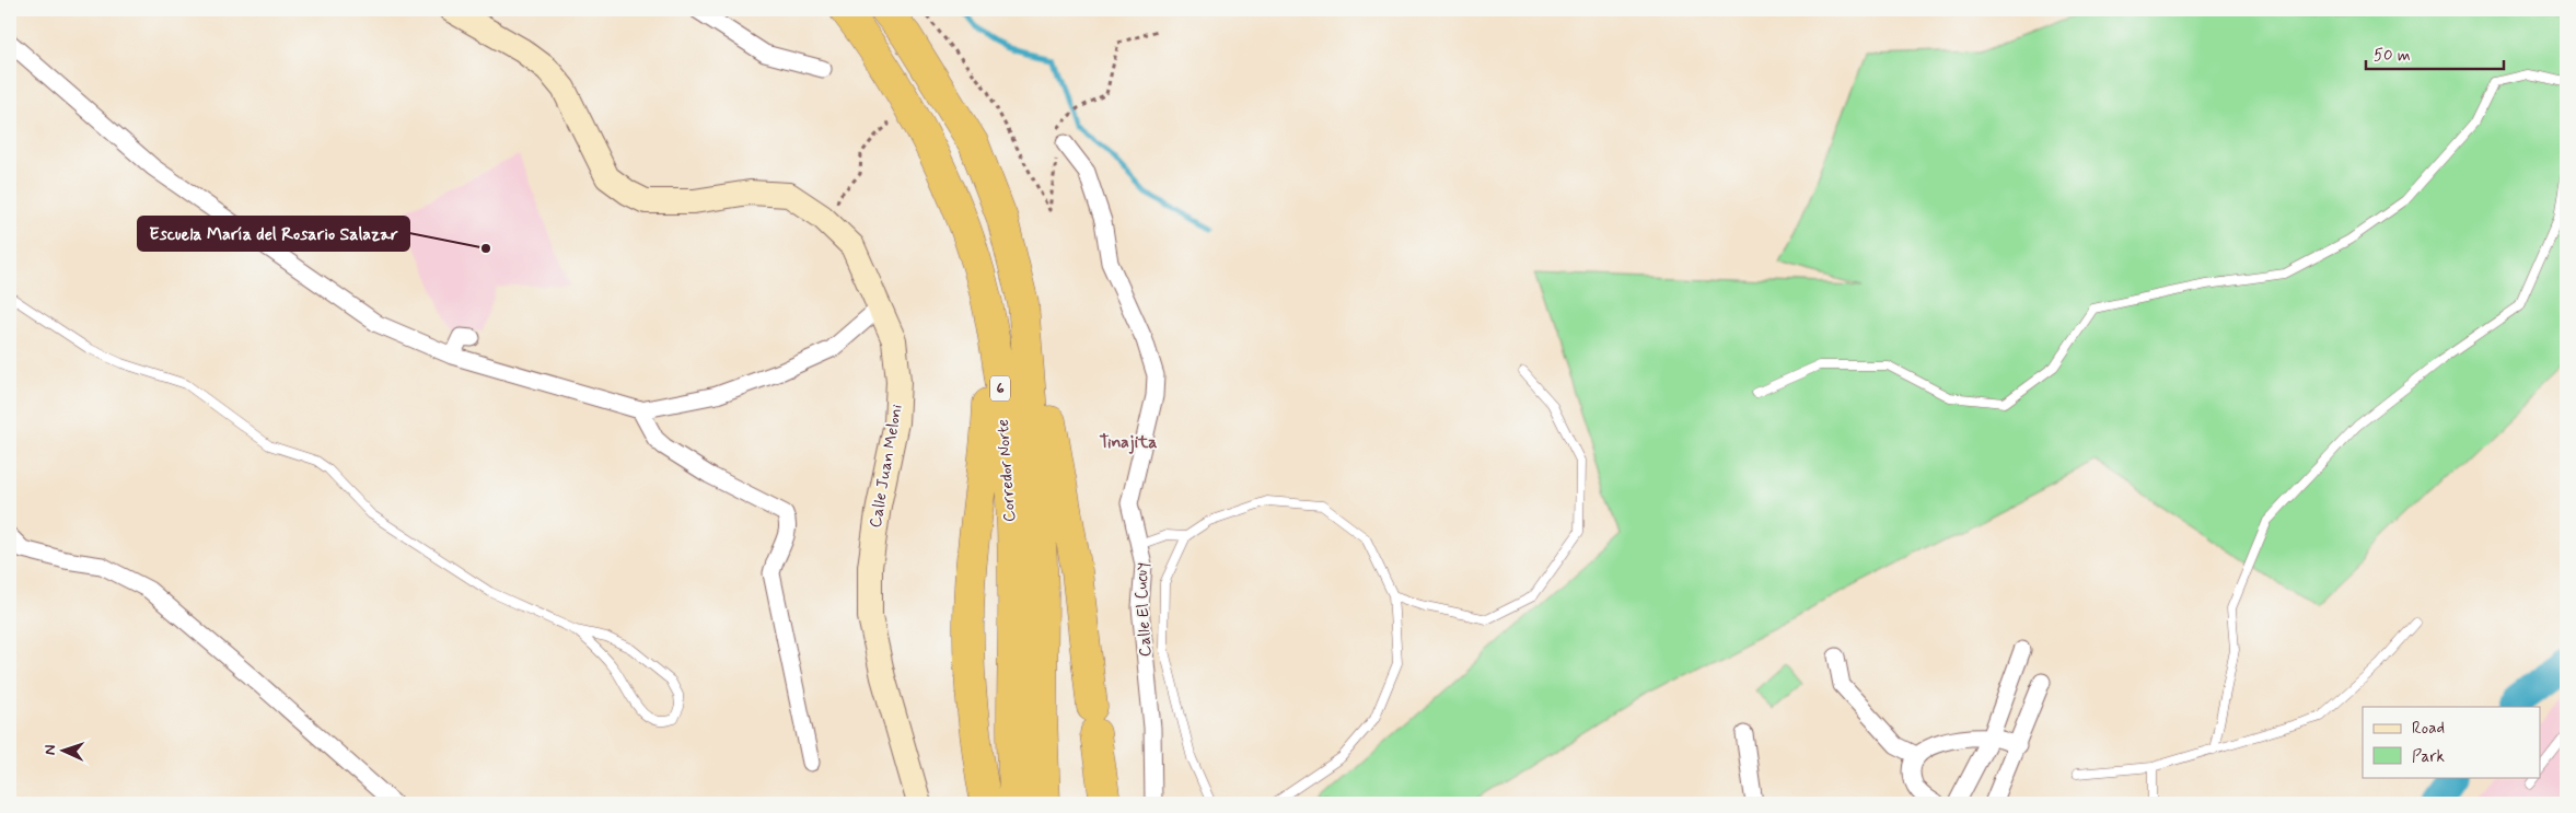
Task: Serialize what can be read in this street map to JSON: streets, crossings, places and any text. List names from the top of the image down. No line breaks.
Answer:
{"streets":{"highway":["6","Corredor Norte"],"main road":["Calle Juan Meloni"],"street":["Calle El Cucuy"]},"districts":["Tinajita"],"places":["Escuela María del Rosario Salazar"],"legend":["Road","Park"],"scale_bar":"50 m","north":"left"}
